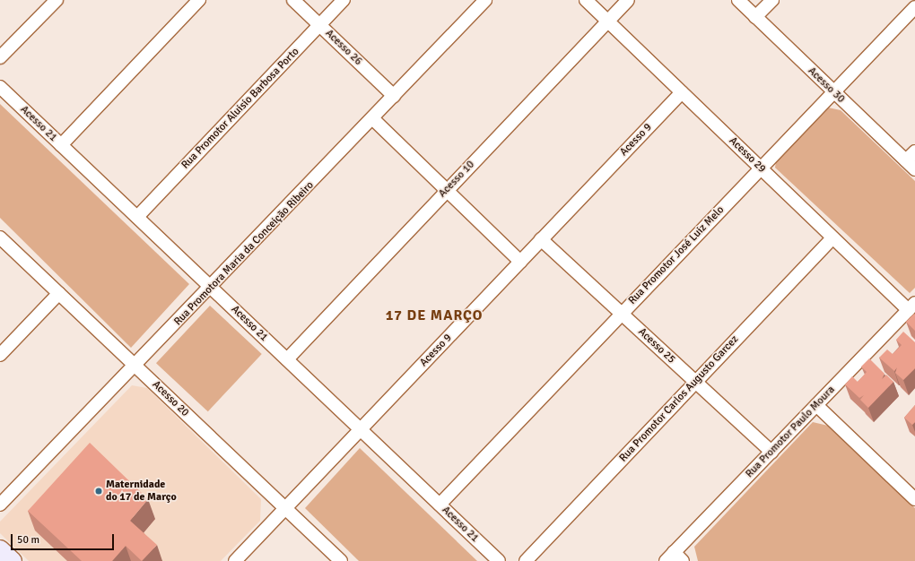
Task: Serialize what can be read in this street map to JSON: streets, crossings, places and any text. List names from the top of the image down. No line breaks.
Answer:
{"streets":{"street":["Acesso 26","Acesso 30","Rua Promotor Aluisio Barbosa Porto","Acesso 21","Acesso 9","Acesso 29","Acesso 10","Rua Promotora Maria da Conceição Ribeiro","Rua Promotor José Luiz Melo","Acesso 25","Acesso 20","Rua Promotor Carlos Augusto Garcez","Rua Promotor Paulo Moura"]},"crossings":[["Acesso 26","Rua Promotor Aluisio Barbosa Porto"],["Acesso 26","Rua Promotora Maria da Conceição Ribeiro"],["Acesso 30","Rua Promotor José Luiz Melo"],["Rua Promotor Aluisio Barbosa Porto","Acesso 21"],["Acesso 21","Acesso 9"],["Acesso 21","Acesso 10"],["Acesso 21","Rua Promotora Maria da Conceição Ribeiro"],["Acesso 21","Rua Promotor José Luiz Melo"],["Acesso 9","Acesso 29"],["Acesso 9","Acesso 25"],["Acesso 9","Acesso 20"],["Acesso 29","Acesso 10"],["Acesso 29","Rua Promotor José Luiz Melo"],["Acesso 29","Rua Promotor Carlos Augusto Garcez"],["Acesso 29","Rua Promotor Paulo Moura"],["Rua Promotora Maria da Conceição Ribeiro","Acesso 20"],["Rua Promotor José Luiz Melo","Acesso 25"],["Acesso 25","Rua Promotor Carlos Augusto Garcez"],["Acesso 25","Rua Promotor Paulo Moura"]],"districts":["17 DE MARÇO"],"places":["Maternidade do 17 de Março"],"scale_bar":"50 m"}
